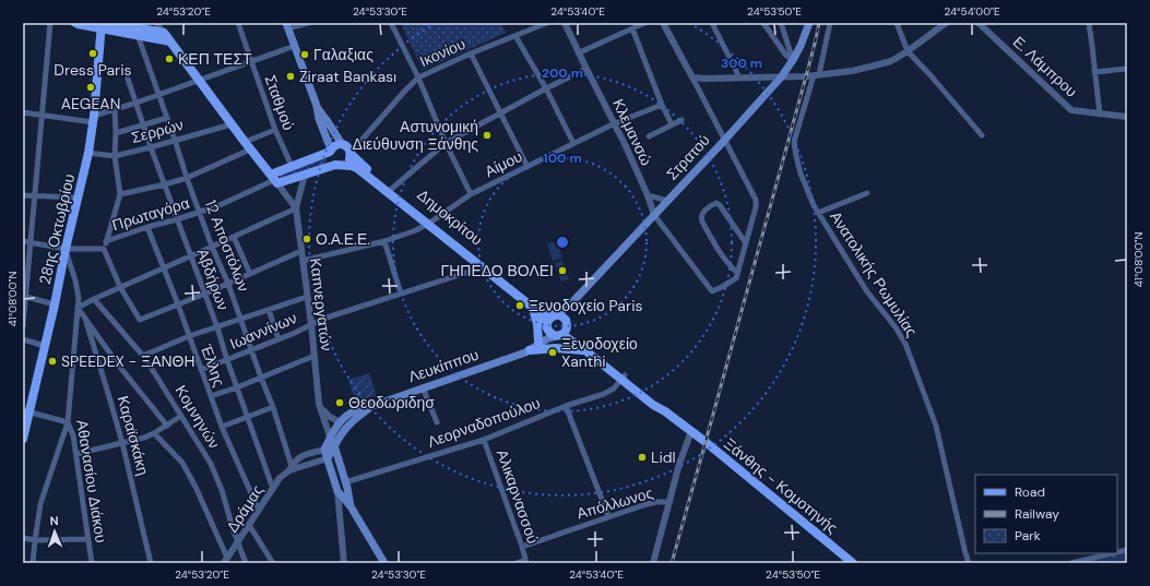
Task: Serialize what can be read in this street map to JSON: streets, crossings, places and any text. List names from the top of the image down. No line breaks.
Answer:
{"streets":{"main road":["Στρατού","Δημοκρίτου","28ης Οκτωβρίου","Λευκίππου","Ξάνθης - Κομοτηνής"],"street":["Ικονίου","Ε. Λάμπρου","Σταθμού","Σερρών","Κλεμανσώ","Αίμου","Πρωταγόρα","12 Αποστόλων","Ανατολικής Ρωμυλίας","Αβδήρων","Καπνεργατών","Ιωαννίνων","Έλλης","Κομνηνών","Λεορναδοπούλου","Καραϊσκάκη","Αθανασίου Διάκου","Αλικαρνασσού","Απόλλωνος","Δράμας"]},"crossings":[["Ικονίου","Δημοκρίτου"],["Σερρών","28ης Οκτωβρίου"],["Σερρών","12 Αποστόλων"],["Σερρών","Αβδήρων"],["Κλεμανσώ","Στρατού"],["Κλεμανσώ","Αίμου"],["Στρατού","Δημοκρίτου"],["Στρατού","Λευκίππου"],["Αίμου","Δημοκρίτου"],["Αίμου","Καπνεργατών"],["Πρωταγόρα","12 Αποστόλων"],["Πρωταγόρα","Αβδήρων"],["Πρωταγόρα","Έλλης"],["Δημοκρίτου","Ιωαννίνων"],["Δημοκρίτου","Λευκίππου"],["28ης Οκτωβρίου","Αθανασίου Διάκου"],["12 Αποστόλων","Ιωαννίνων"],["12 Αποστόλων","Δράμας"],["Αβδήρων","Ιωαννίνων"],["Αβδήρων","Δράμας"],["Καπνεργατών","Ιωαννίνων"],["Καπνεργατών","Λευκίππου"],["Ιωαννίνων","Έλλης"],["Έλλης","Δράμας"],["Λευκίππου","Δράμας"],["Κομνηνών","Δράμας"],["Λεορναδοπούλου","Αλικαρνασσού"],["Ξάνθης - Κομοτηνής","Απόλλωνος"],["Αλικαρνασσού","Απόλλωνος"]],"places":["Dress Paris","Γαλαξιας","ΚΕΠ ΤΕΣΤ","Ziraat Bankası","AEGEAN","Αστυνομική Διεύθυνση Ξάνθης","Ο.Α.Ε.Ε.","ΓΗΠΕΔΟ ΒΟΛΕΙ","Ξενοδοχείο Paris","Ξενοδοχείο Xanthi","SPEEDEX - ΞΑΝΘΗ","Θεοδωριδησ","Lidl"],"legend":["Road","Railway","Park"],"north":"top","coordinates":["24°53'20\"E","24°53'30\"E","24°53'40\"E","24°53'50\"E","24°54'00\"E","41°08'00\"N"],"rings":["300 m","200 m","100 m"]}
